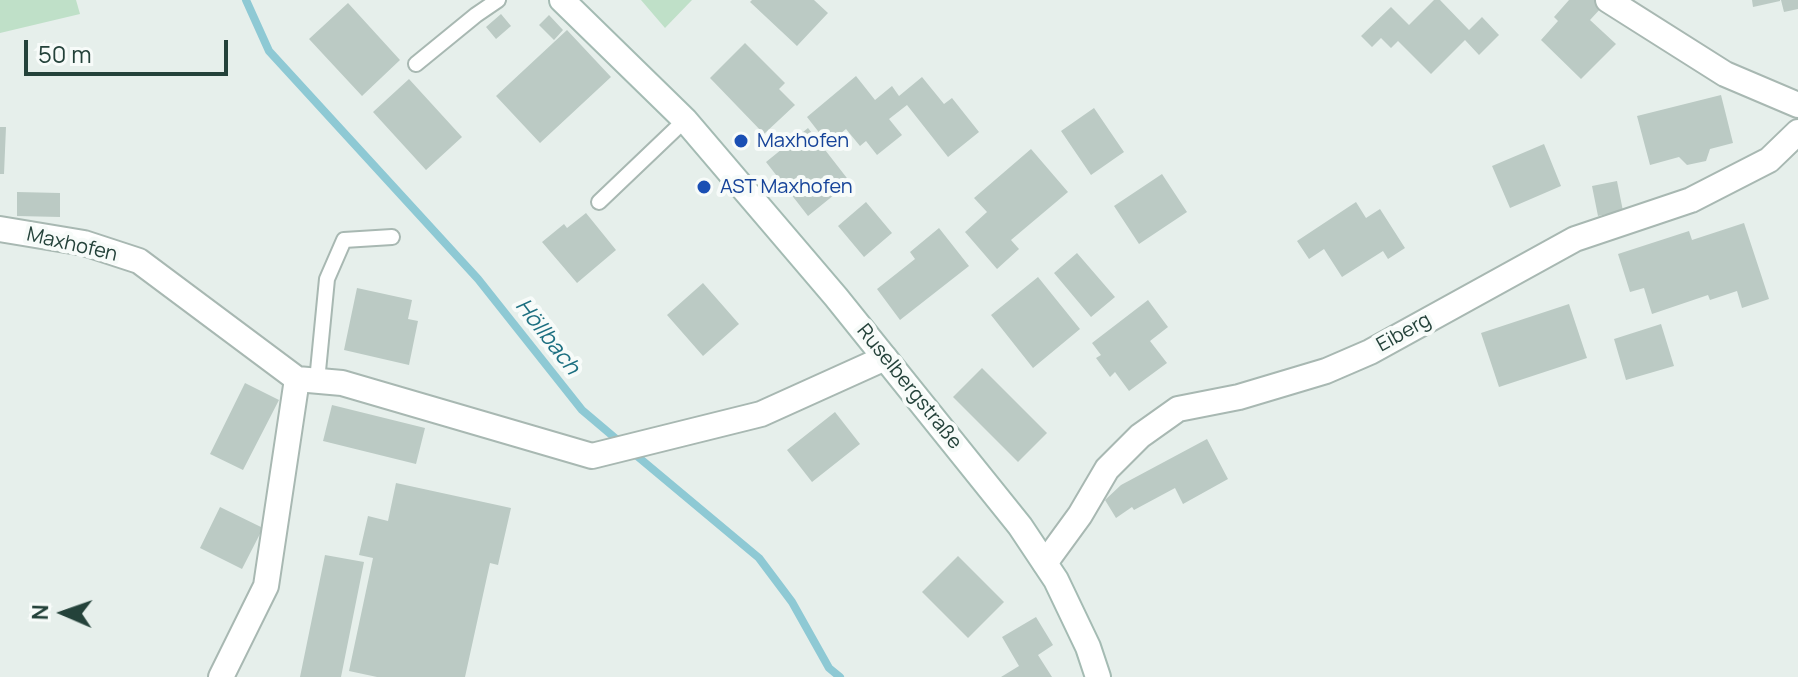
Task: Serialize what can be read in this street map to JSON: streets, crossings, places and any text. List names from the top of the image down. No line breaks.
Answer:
{"streets":{"street":["Maxhofen","Eiberg","Ruselbergstraße"]},"crossings":[["Maxhofen","Ruselbergstraße"],["Eiberg","Ruselbergstraße"]],"water":["Höllbach"],"places":["Maxhofen","AST Maxhofen"],"scale_bar":"50 m","north":"left"}
